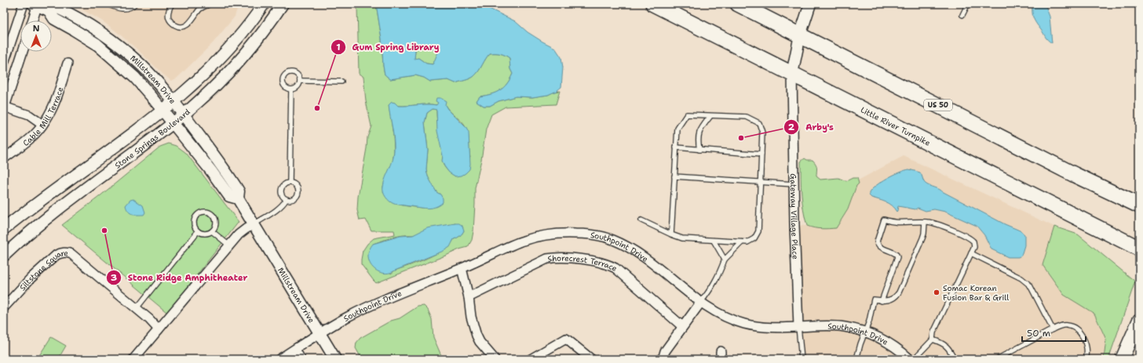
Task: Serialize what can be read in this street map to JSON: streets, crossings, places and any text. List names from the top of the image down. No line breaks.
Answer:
{"streets":{"highway":["US 50","Little River Turnpike"],"street":["Millstream Drive","Cable Mill Terrace","Stone Springs Boulevard","Gateway Village Place","Southpoint Drive","Shorecrest Terrace","Siltstone Square"]},"crossings":[["Millstream Drive","Stone Springs Boulevard"],["Millstream Drive","Southpoint Drive"],["Little River Turnpike","Gateway Village Place"],["Gateway Village Place","Southpoint Drive"]],"places":["Gum Spring Library","Arby's","Stone Ridge Amphitheater","Somac Korean Fusion Bar & Grill"],"scale_bar":"50 m","north":"top"}
